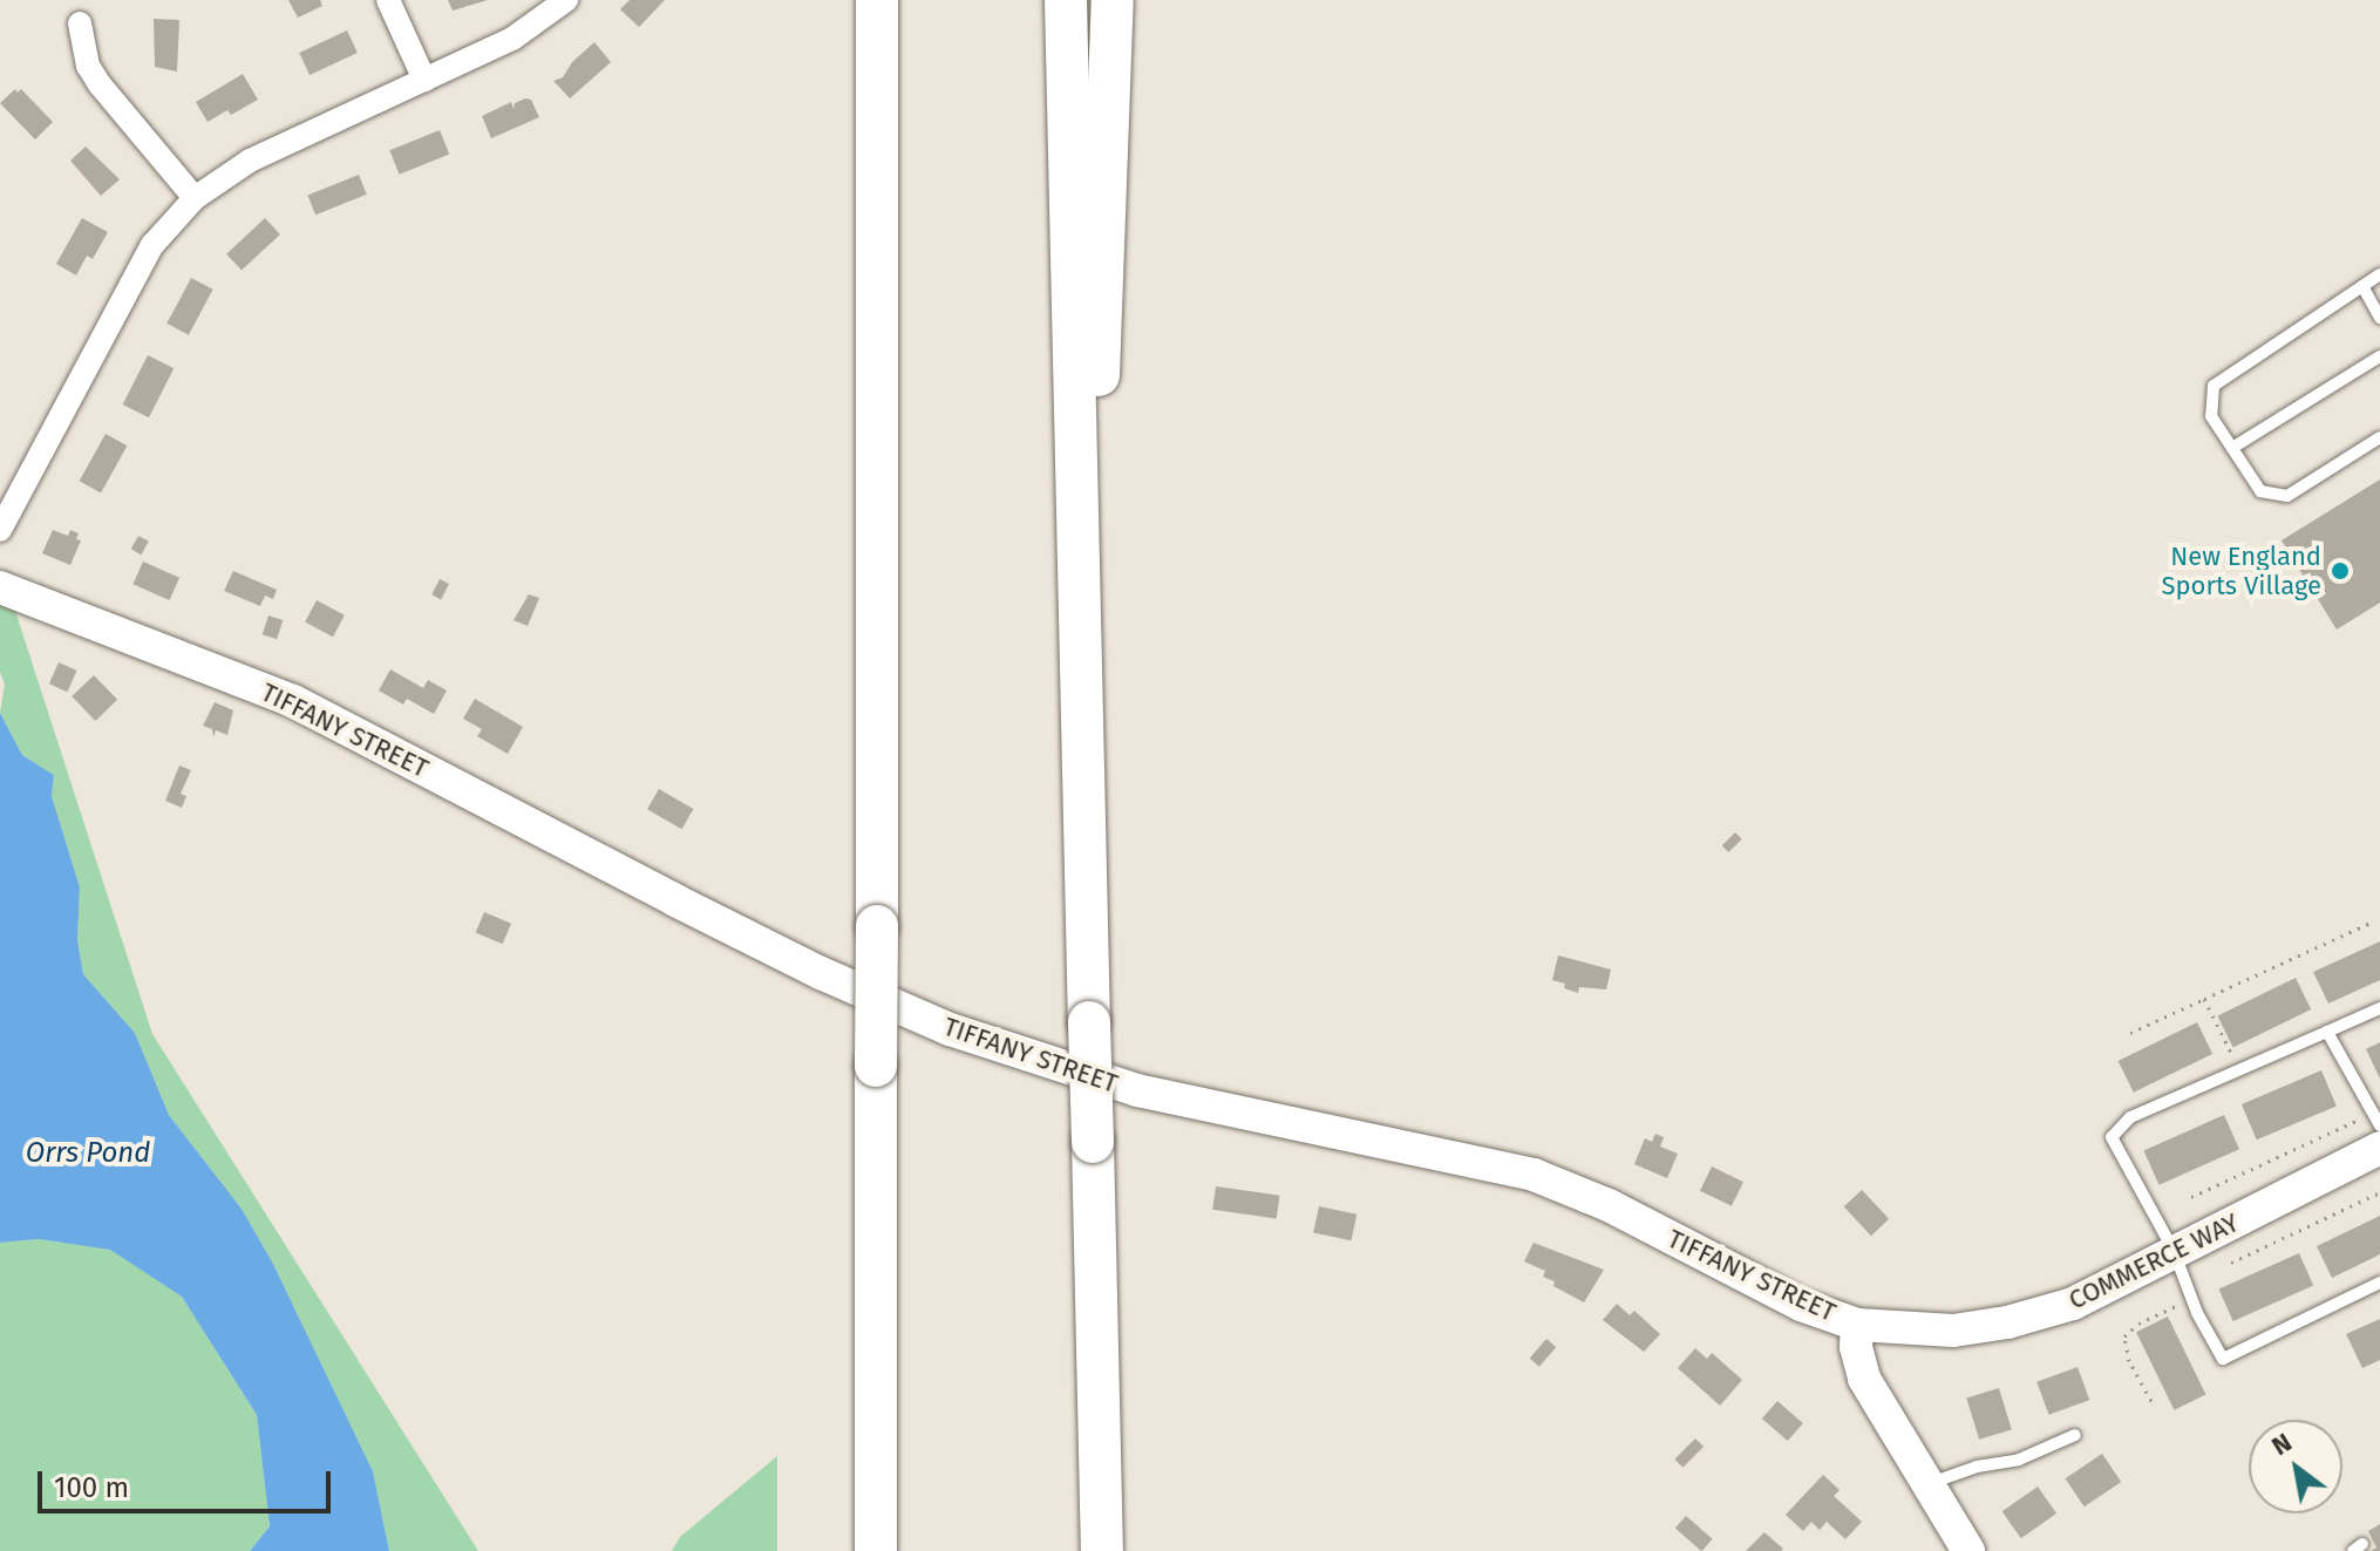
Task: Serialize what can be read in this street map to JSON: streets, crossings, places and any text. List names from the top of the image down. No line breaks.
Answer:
{"streets":{"street":["TIFFANY STREET","COMMERCE WAY"]},"crossings":[["TIFFANY STREET","COMMERCE WAY"]],"water":["Orrs Pond"],"places":["New England Sports Village"],"scale_bar":"100 m","north":"top left"}
